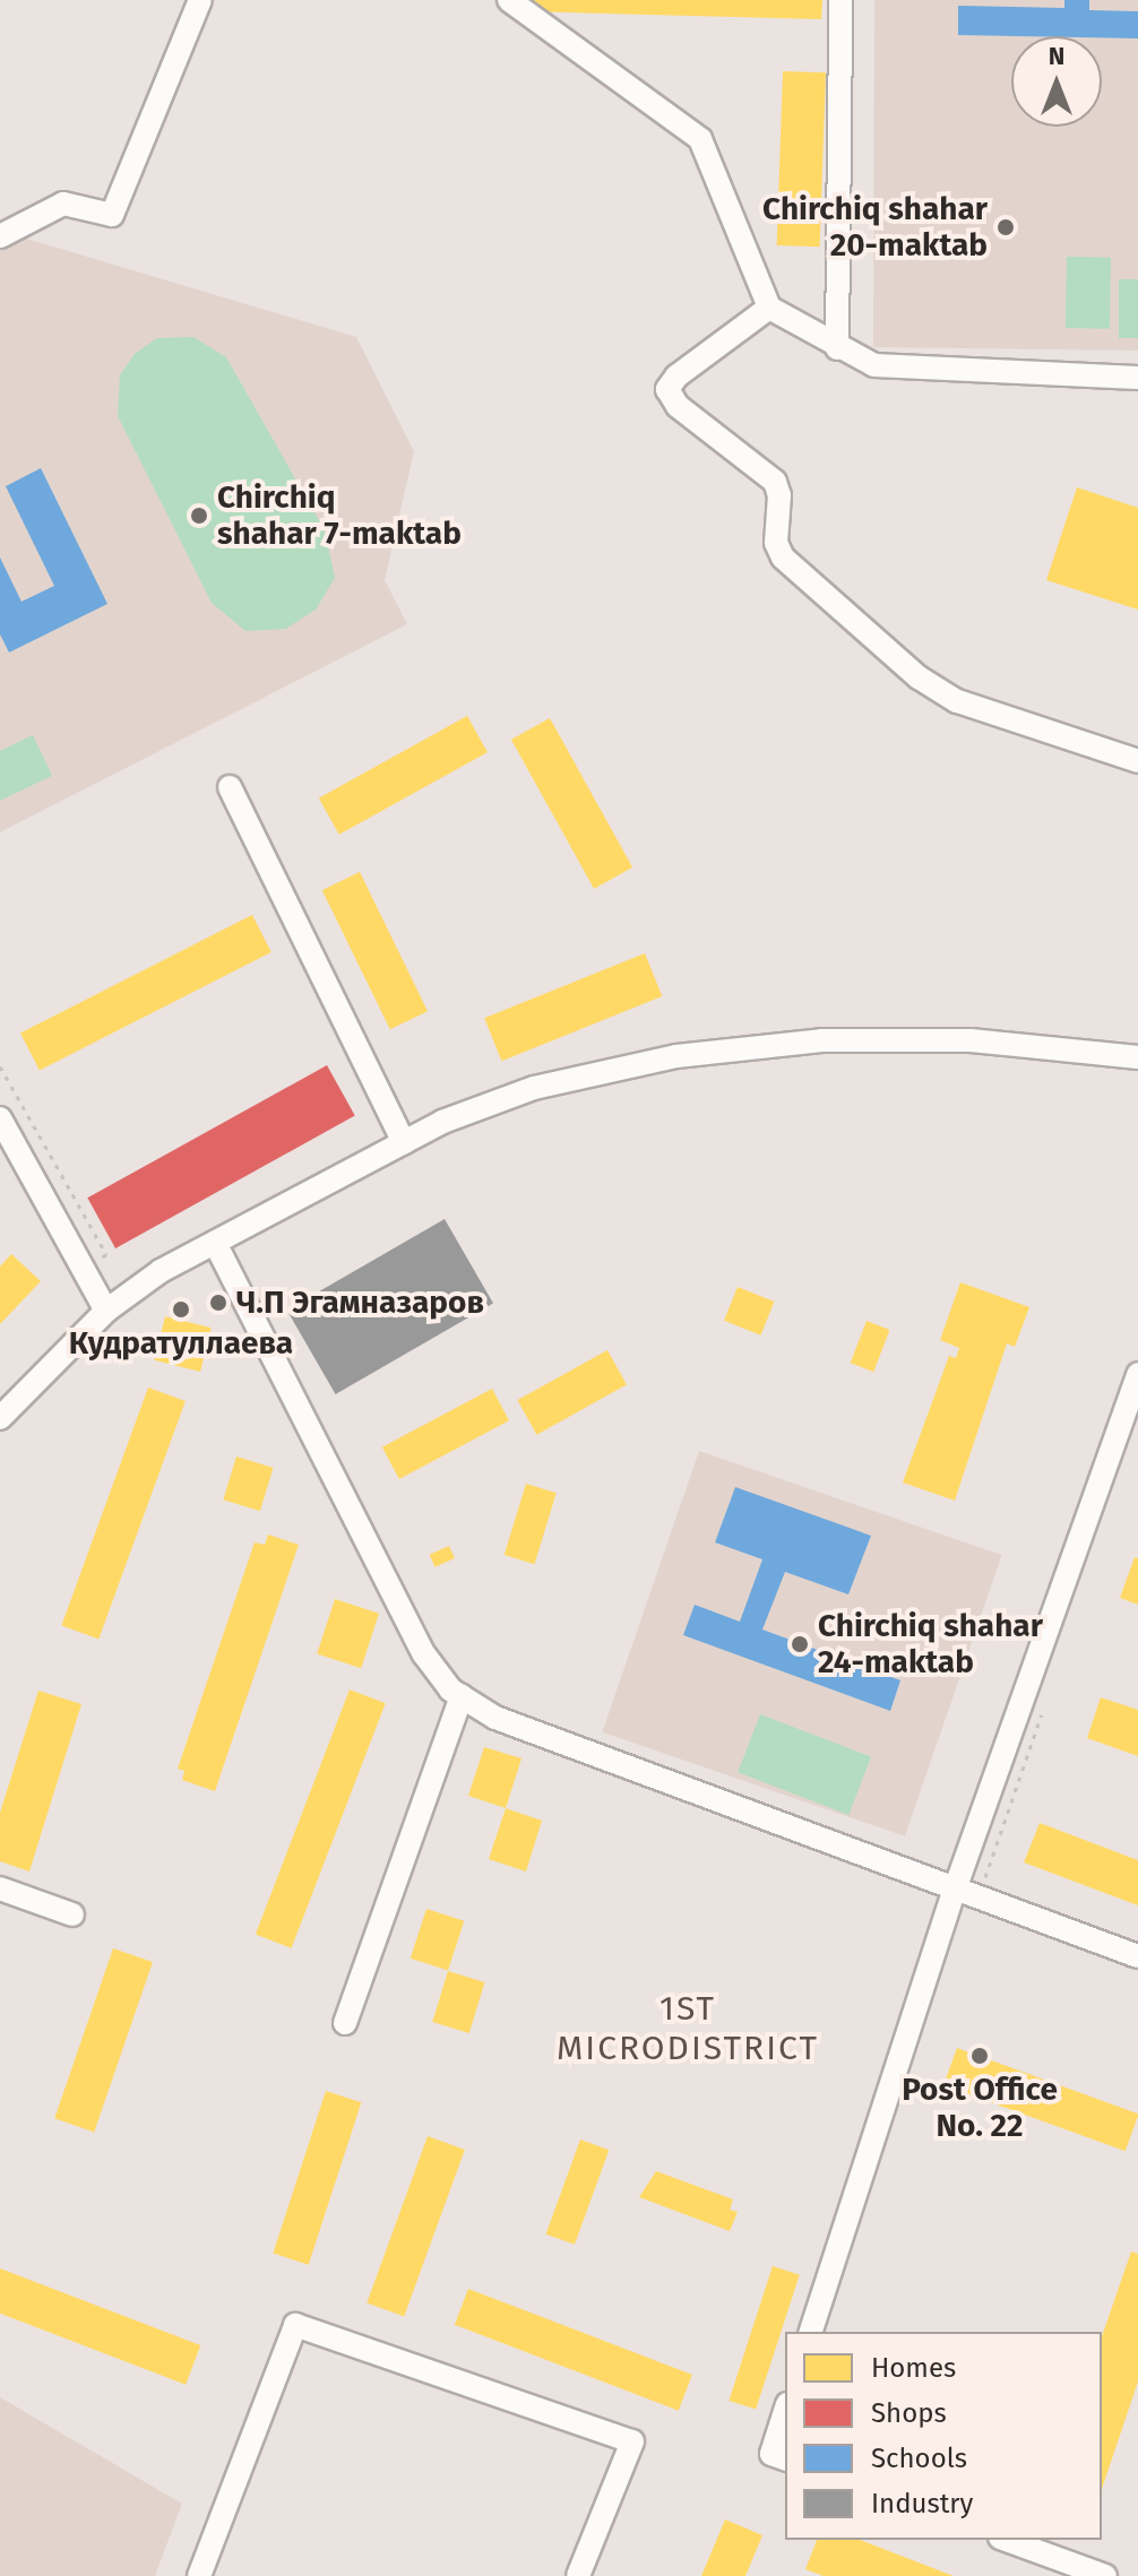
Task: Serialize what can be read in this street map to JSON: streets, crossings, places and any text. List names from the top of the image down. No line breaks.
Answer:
{"districts":["1ST MICRODISTRICT"],"places":["Chirchiq shahar 20-maktab","Chirchiq shahar 7-maktab","Ч.П Эгамназаров","Кудратуллаева","Chirchiq shahar 24-maktab","Post Office No. 22"],"legend":["Homes","Shops","Schools","Industry"],"north":"top"}
